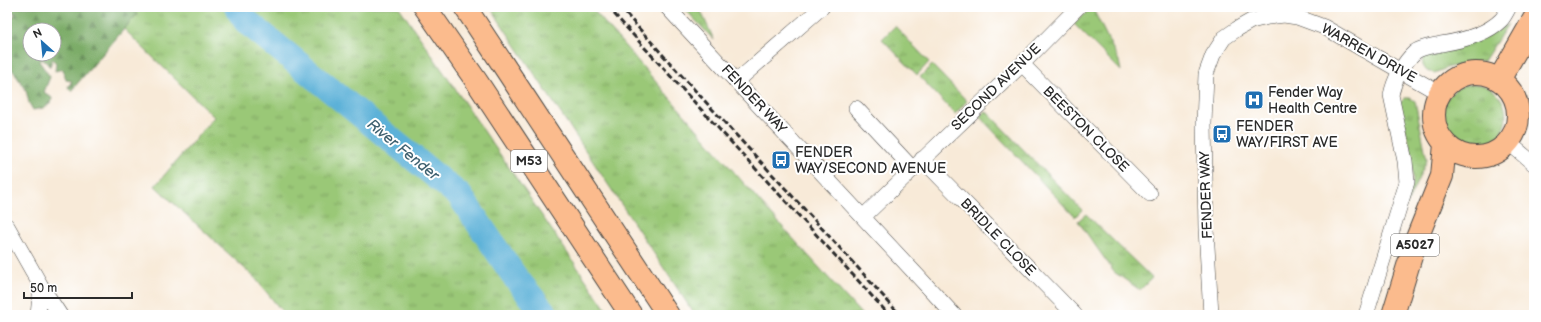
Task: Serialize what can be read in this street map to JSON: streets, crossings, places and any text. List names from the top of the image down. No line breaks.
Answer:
{"streets":{"main road":["M53","A5027"],"street":["WARREN DRIVE","SECOND AVENUE","FENDER WAY","BEESTON CLOSE","BRIDLE CLOSE"]},"crossings":[["WARREN DRIVE","FENDER WAY"],["WARREN DRIVE","A5027"],["SECOND AVENUE","FENDER WAY"],["SECOND AVENUE","BEESTON CLOSE"],["SECOND AVENUE","BRIDLE CLOSE"]],"water":["River Fender"],"places":{"hospital":["Fender Way Health Centre"],"bus stop":["FENDER WAY/FIRST AVE","FENDER WAY/SECOND AVENUE"]},"scale_bar":"50 m","north":"top left"}
